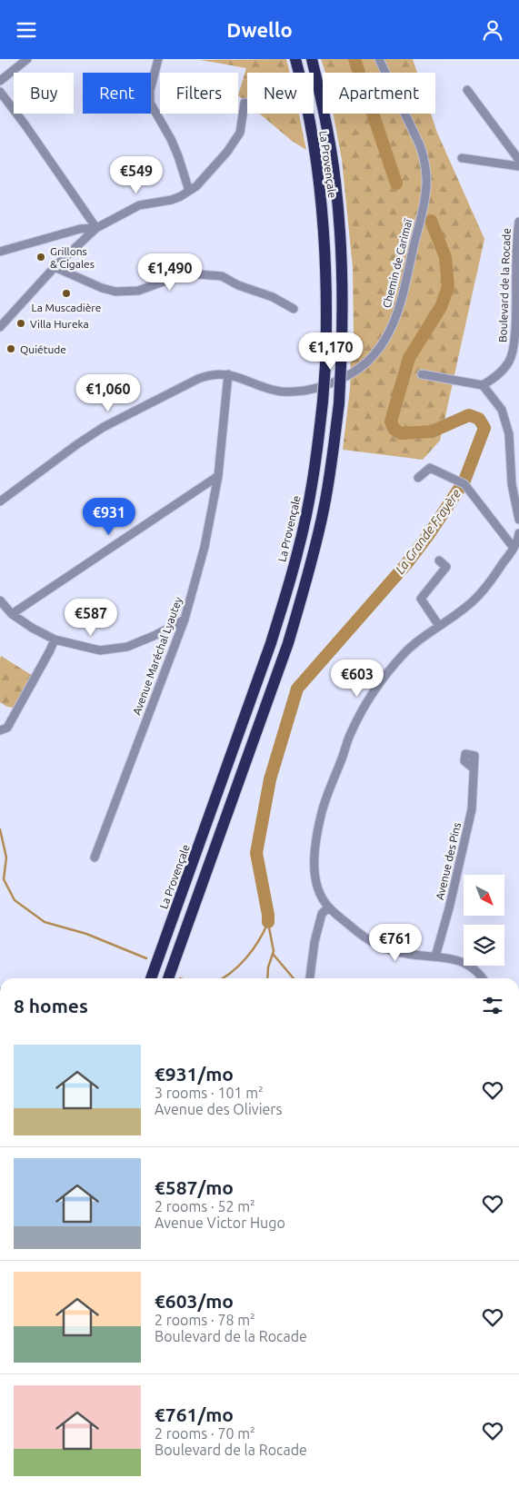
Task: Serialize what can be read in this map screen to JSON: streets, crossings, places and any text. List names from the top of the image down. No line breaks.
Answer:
{"streets":{"highway":["La Provençale"],"street":["Chemin de Carimaï","Boulevard de la Rocade","Avenue Maréchal Lyautey","Avenue des Pins"]},"crossings":[["Chemin de Carimaï","Avenue Maréchal Lyautey"]],"water":["La Grande Frayère"],"places":["Grillons & Cigales","La Muscadière","Villa Hureka","Quiétude"],"north":"bottom right","page":{"header":"Dwello","chip":["Buy","Rent","Filters","New","Apartment"],"price":["€549","€1,490","€1,170","€1,060","€931","€587","€603","€761"],"heading":"8 homes","list":[{"name":"€931/mo","note":"3 rooms · 101 m² · Avenue des Oliviers"},{"name":"€587/mo","note":"2 rooms · 52 m² · Avenue Victor Hugo"},{"name":"€603/mo","note":"2 rooms · 78 m² · Boulevard de la Rocade"},{"name":"€761/mo","note":"2 rooms · 70 m² · Boulevard de la Rocade"}]}}
